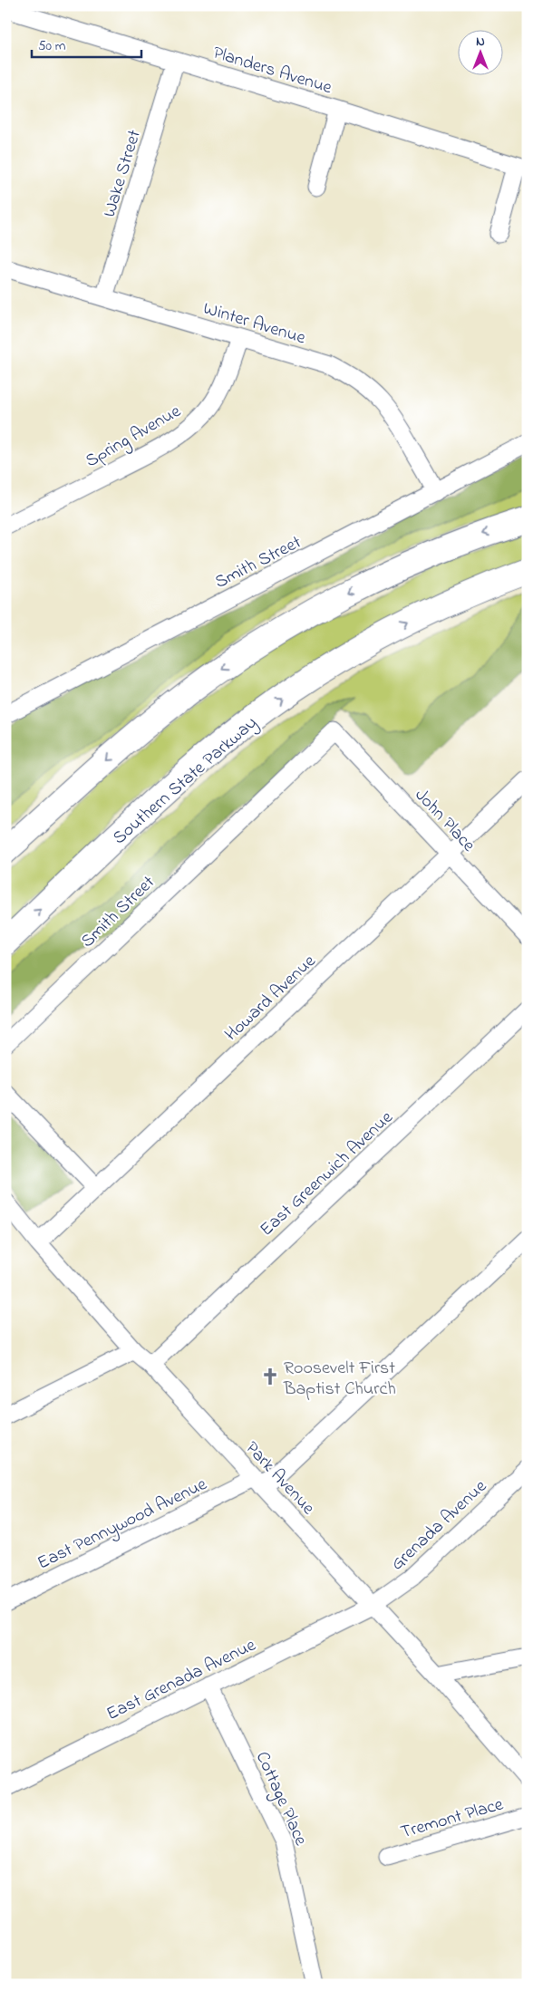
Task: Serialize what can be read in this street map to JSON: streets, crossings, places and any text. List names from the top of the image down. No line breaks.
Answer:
{"streets":{"highway":["Southern State Parkway"],"street":["Planders Avenue","Wake Street","Winter Avenue","Spring Avenue","Smith Street","John Place","Howard Avenue","East Greenwich Avenue","Park Avenue","East Pennywood Avenue","Grenada Avenue","East Grenada Avenue","Cottage Place","Tremont Place"]},"crossings":[["Planders Avenue","Wake Street"],["Wake Street","Winter Avenue"],["Winter Avenue","Spring Avenue"],["Winter Avenue","Smith Street"],["Smith Street","John Place"],["John Place","Howard Avenue"],["Howard Avenue","Park Avenue"],["East Greenwich Avenue","Park Avenue"],["Park Avenue","East Pennywood Avenue"],["Park Avenue","Grenada Avenue"],["Park Avenue","East Grenada Avenue"],["Grenada Avenue","East Grenada Avenue"],["East Grenada Avenue","Cottage Place"]],"places":{"church":["Roosevelt First Baptist Church"]},"scale_bar":"50 m","north":"top"}
